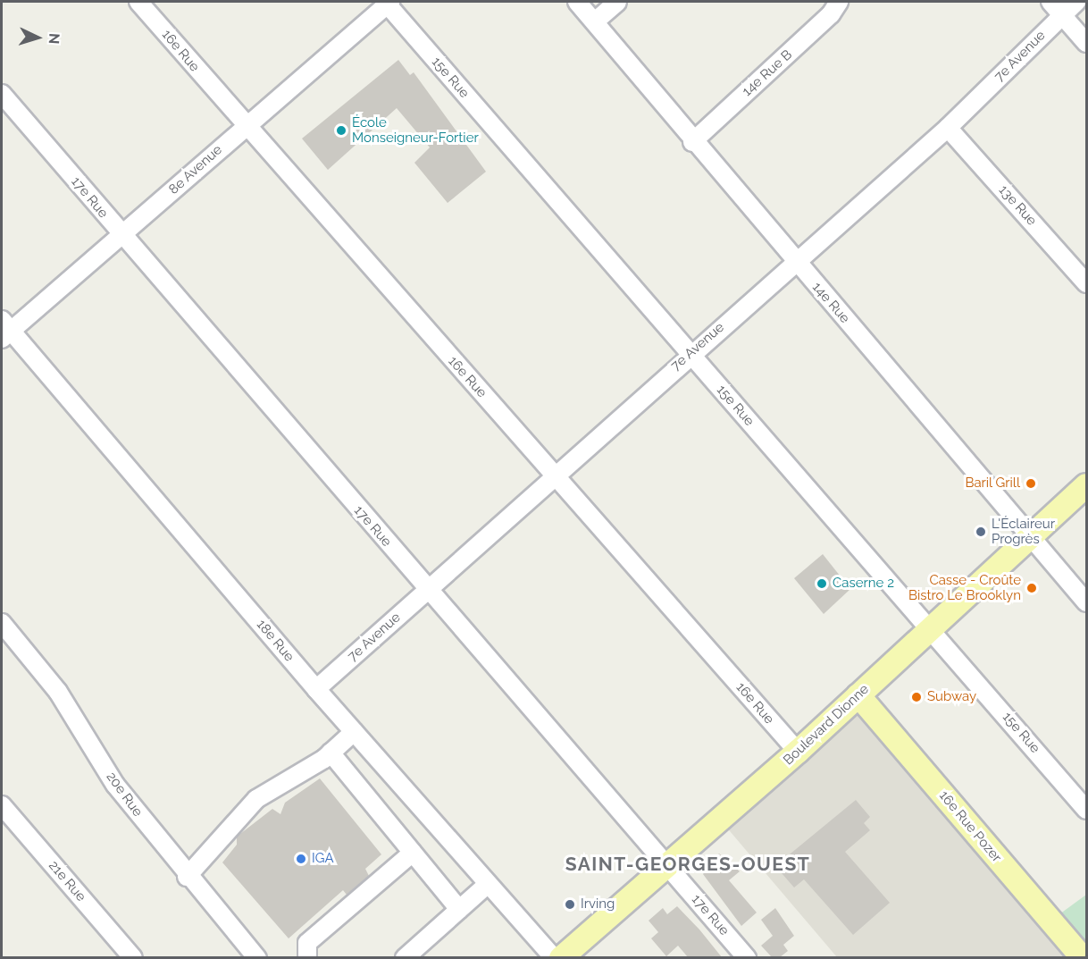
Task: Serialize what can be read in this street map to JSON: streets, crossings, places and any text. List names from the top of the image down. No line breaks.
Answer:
{"streets":{"main road":["Boulevard Dionne","16e Rue Pozer"],"street":["16e Rue","7e Avenue","14e Rue B","15e Rue","8e Avenue","17e Rue","13e Rue","14e Rue","18e Rue","20e Rue","21e Rue"]},"crossings":[["16e Rue","7e Avenue"],["16e Rue","8e Avenue"],["16e Rue","Boulevard Dionne"],["7e Avenue","15e Rue"],["7e Avenue","17e Rue"],["7e Avenue","13e Rue"],["7e Avenue","14e Rue"],["7e Avenue","18e Rue"],["14e Rue B","14e Rue"],["15e Rue","8e Avenue"],["15e Rue","Boulevard Dionne"],["8e Avenue","17e Rue"],["8e Avenue","18e Rue"],["17e Rue","Boulevard Dionne"],["14e Rue","Boulevard Dionne"],["Boulevard Dionne","16e Rue Pozer"]],"districts":["SAINT-GEORGES-OUEST"],"places":["École Monseigneur-Fortier","Baril Grill","L'Éclaireur Progrès","Caserne 2","Casse - Croûte Bistro Le Brooklyn","Subway","IGA","Irving"],"north":"right"}
